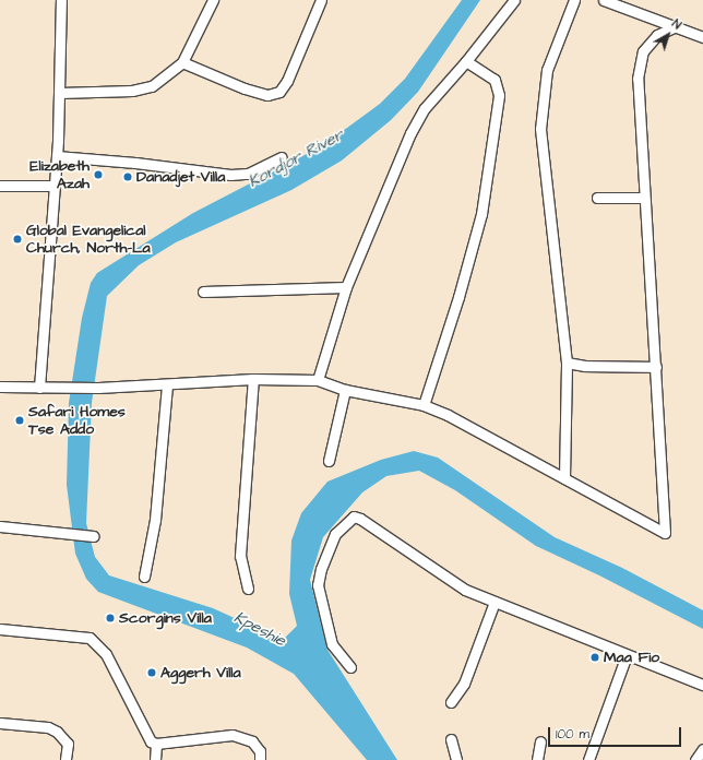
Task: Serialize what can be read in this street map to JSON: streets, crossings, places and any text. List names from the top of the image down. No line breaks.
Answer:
{"water":["Kordjor River","Kpeshie"],"places":["Elizabeth Azah","Danadjet Villa","Global Evangelical Church, North-La","Safari Homes Tse Addo","Scorgins Villa","Maa Fio","Aggerh Villa"],"scale_bar":"100 m","north":"top right"}
